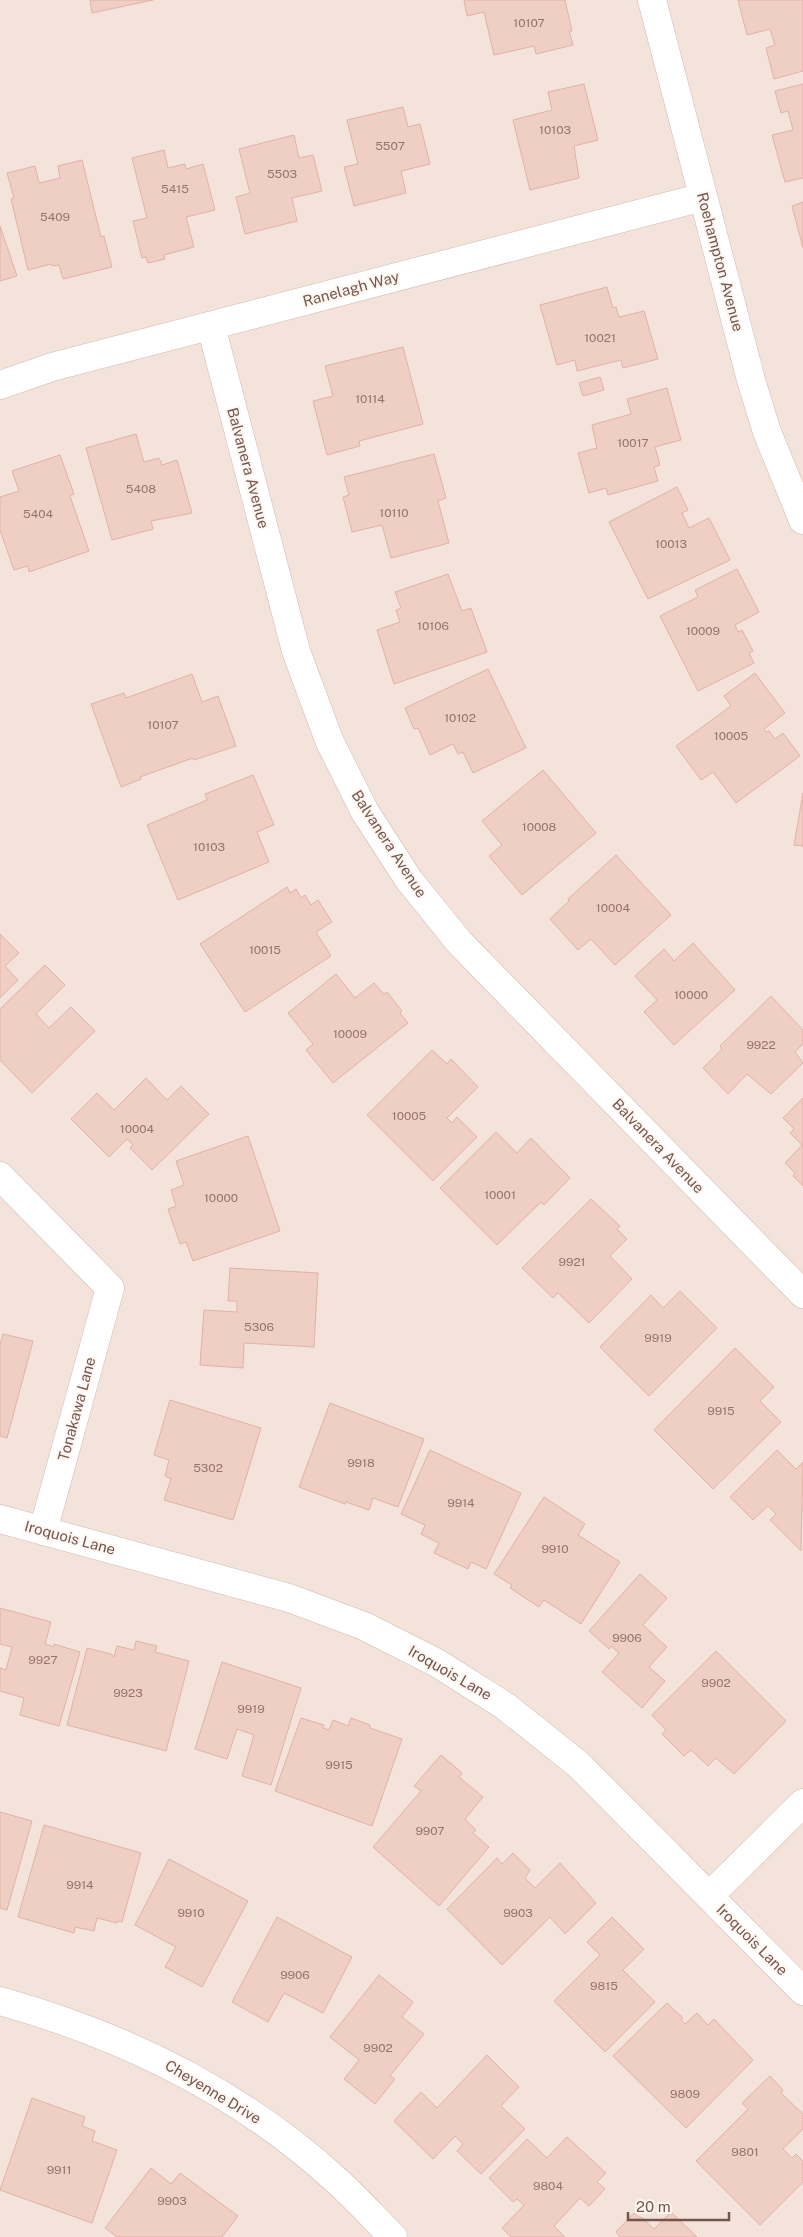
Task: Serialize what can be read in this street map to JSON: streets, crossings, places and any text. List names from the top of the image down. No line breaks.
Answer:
{"streets":{"street":["Roehampton Avenue","Ranelagh Way","Balvanera Avenue","Tonakawa Lane","Iroquois Lane","Cheyenne Drive"]},"crossings":[["Roehampton Avenue","Ranelagh Way"],["Ranelagh Way","Balvanera Avenue"],["Tonakawa Lane","Iroquois Lane"]],"house_numbers":["10107","10103","5507","5503","5415","5409","10021","10114","10017","5408","10110","5404","10013","10106","10009","10102","10107","10005","10008","10103","10004","10015","10000","10009","9922","10005","10004","10001","10000","9921","5306","9919","9915","9918","5302","9914","9910","9906","9927","9902","9923","9919","9915","9907","9914","9910","9903","9906","9815","9902","9809","9801","9911","9804","9903"],"scale_bar":"20 m"}
